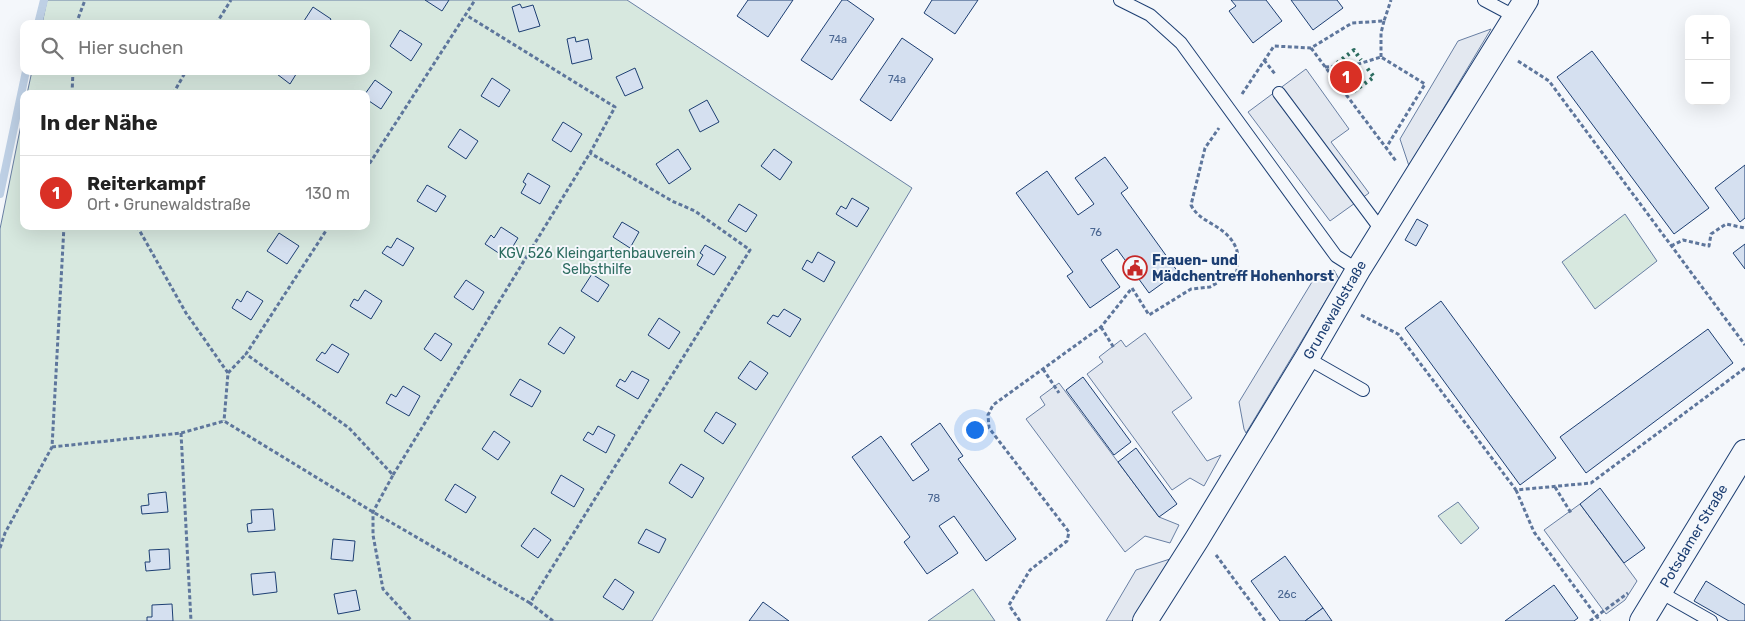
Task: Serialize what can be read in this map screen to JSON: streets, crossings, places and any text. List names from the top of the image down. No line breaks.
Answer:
{"streets":{"street":["Grunewaldstraße","Potsdamer Straße"]},"parks":["KGV 526 Kleingartenbauverein Selbsthilfe"],"places":{"public building":["Frauen- und Mädchentreff Hohenhorst"]},"house_numbers":["74a","74a","76","78","26c"],"page":{"map_buttons":["+","−"],"search":"Hier suchen","pins":"1","heading":"In der Nähe","list":[{"mark":"1","name":"Reiterkampf","note":"Ort · Grunewaldstraße","value":"130 m"}]}}
